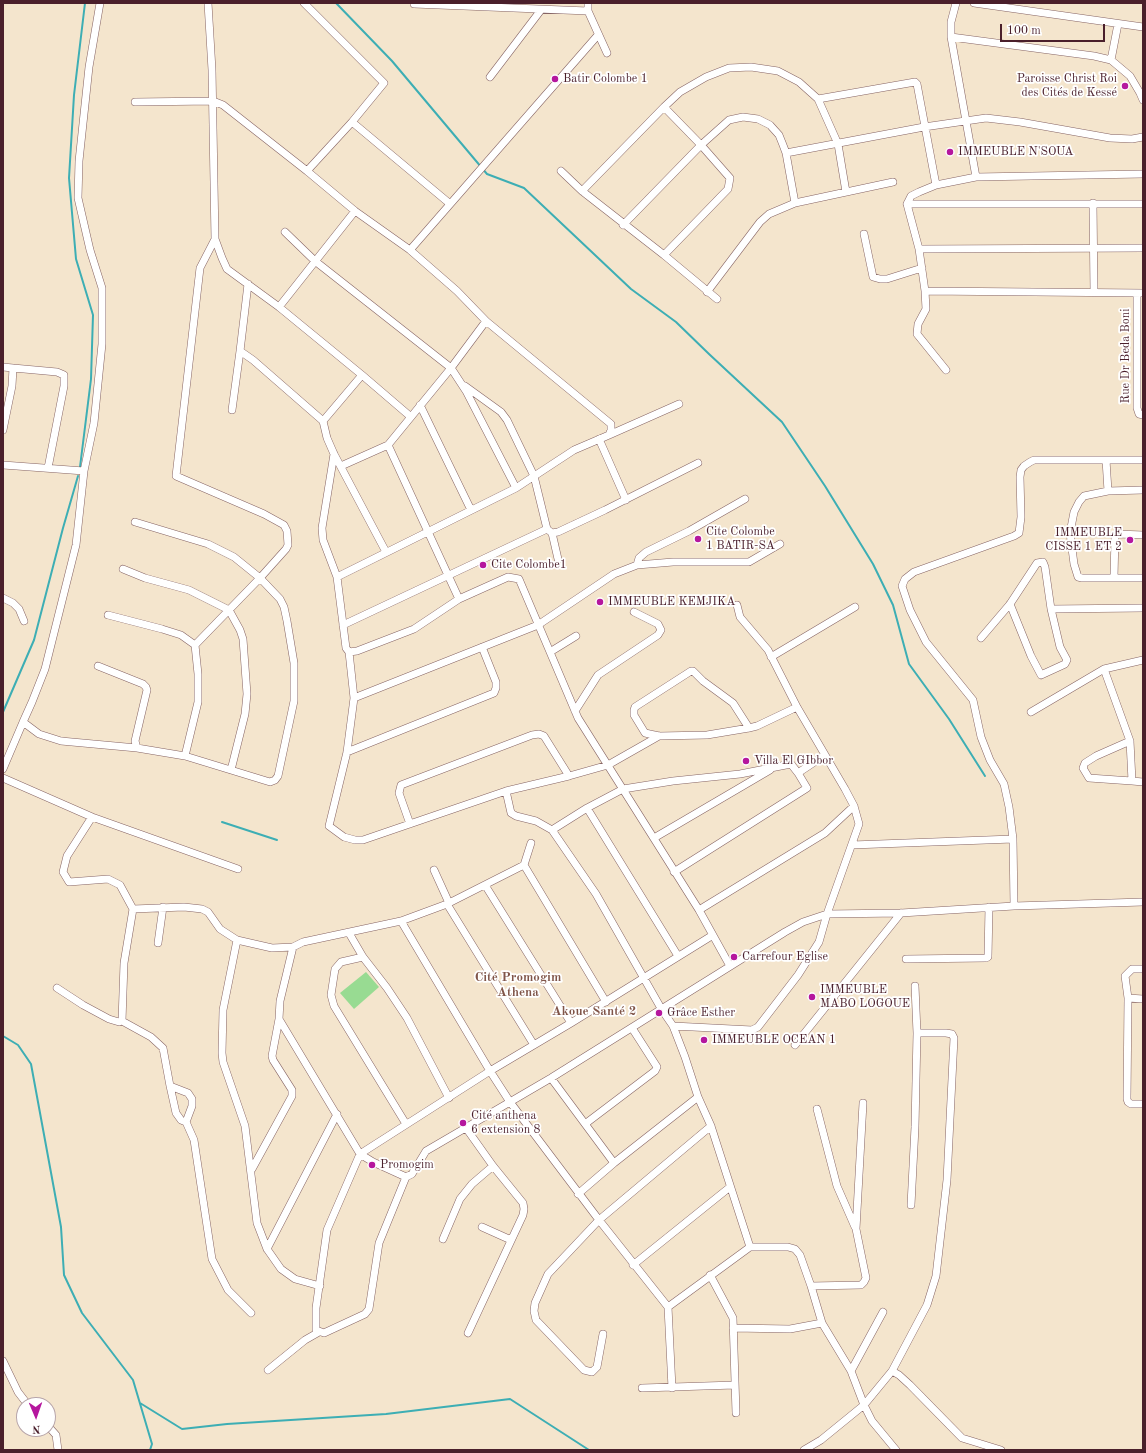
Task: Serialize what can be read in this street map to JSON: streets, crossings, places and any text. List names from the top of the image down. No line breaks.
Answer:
{"streets":{"street":["Rue Dr Beda Boni"]},"districts":["Cité Promogim Athena","Akoue Santé 2"],"places":["Batir Colombe 1","Paroisse Christ Roi des Cités de Kessé","IMMEUBLE N'SOUA","Cite Colombe 1 BATIR-SA","IMMEUBLE CISSE 1 ET 2","Cite Colombe1","IMMEUBLE KEMJIKA","Villa El GIbbor","Carrefour Eglise","IMMEUBLE MABO LOGOUE","Grâce Esther","IMMEUBLE OCEAN 1","Cité anthena 6 extension 8","Promogim"],"scale_bar":"100 m","north":"bottom"}
